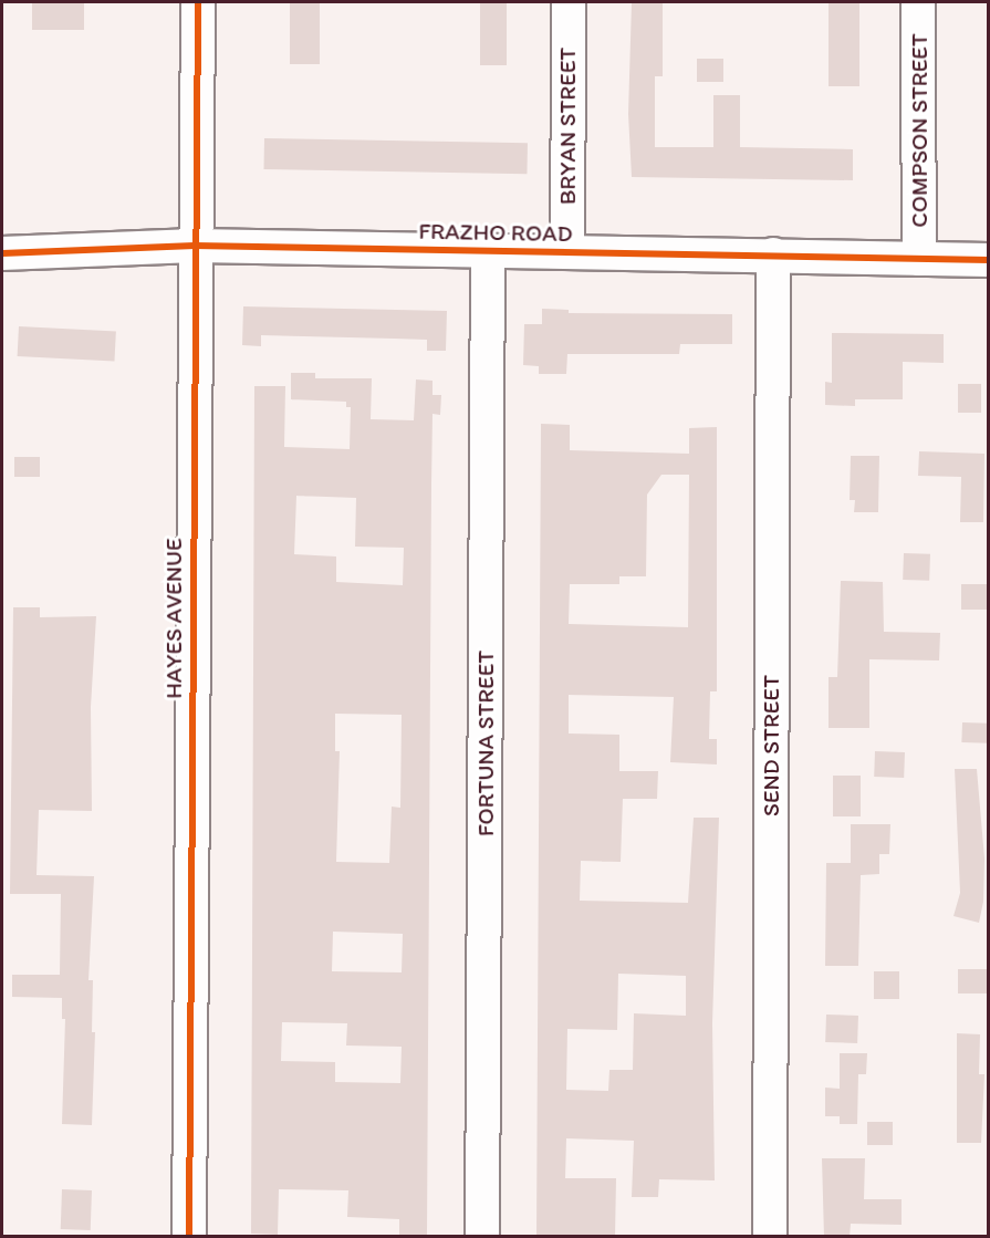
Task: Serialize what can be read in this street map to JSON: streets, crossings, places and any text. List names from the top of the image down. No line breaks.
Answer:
{"streets":{"street":["BRYAN STREET","COMPSON STREET","FRAZHO ROAD","HAYES AVENUE","FORTUNA STREET","SEND STREET"]},"crossings":[["BRYAN STREET","FRAZHO ROAD"],["COMPSON STREET","FRAZHO ROAD"],["FRAZHO ROAD","HAYES AVENUE"],["FRAZHO ROAD","FORTUNA STREET"],["FRAZHO ROAD","SEND STREET"]]}
